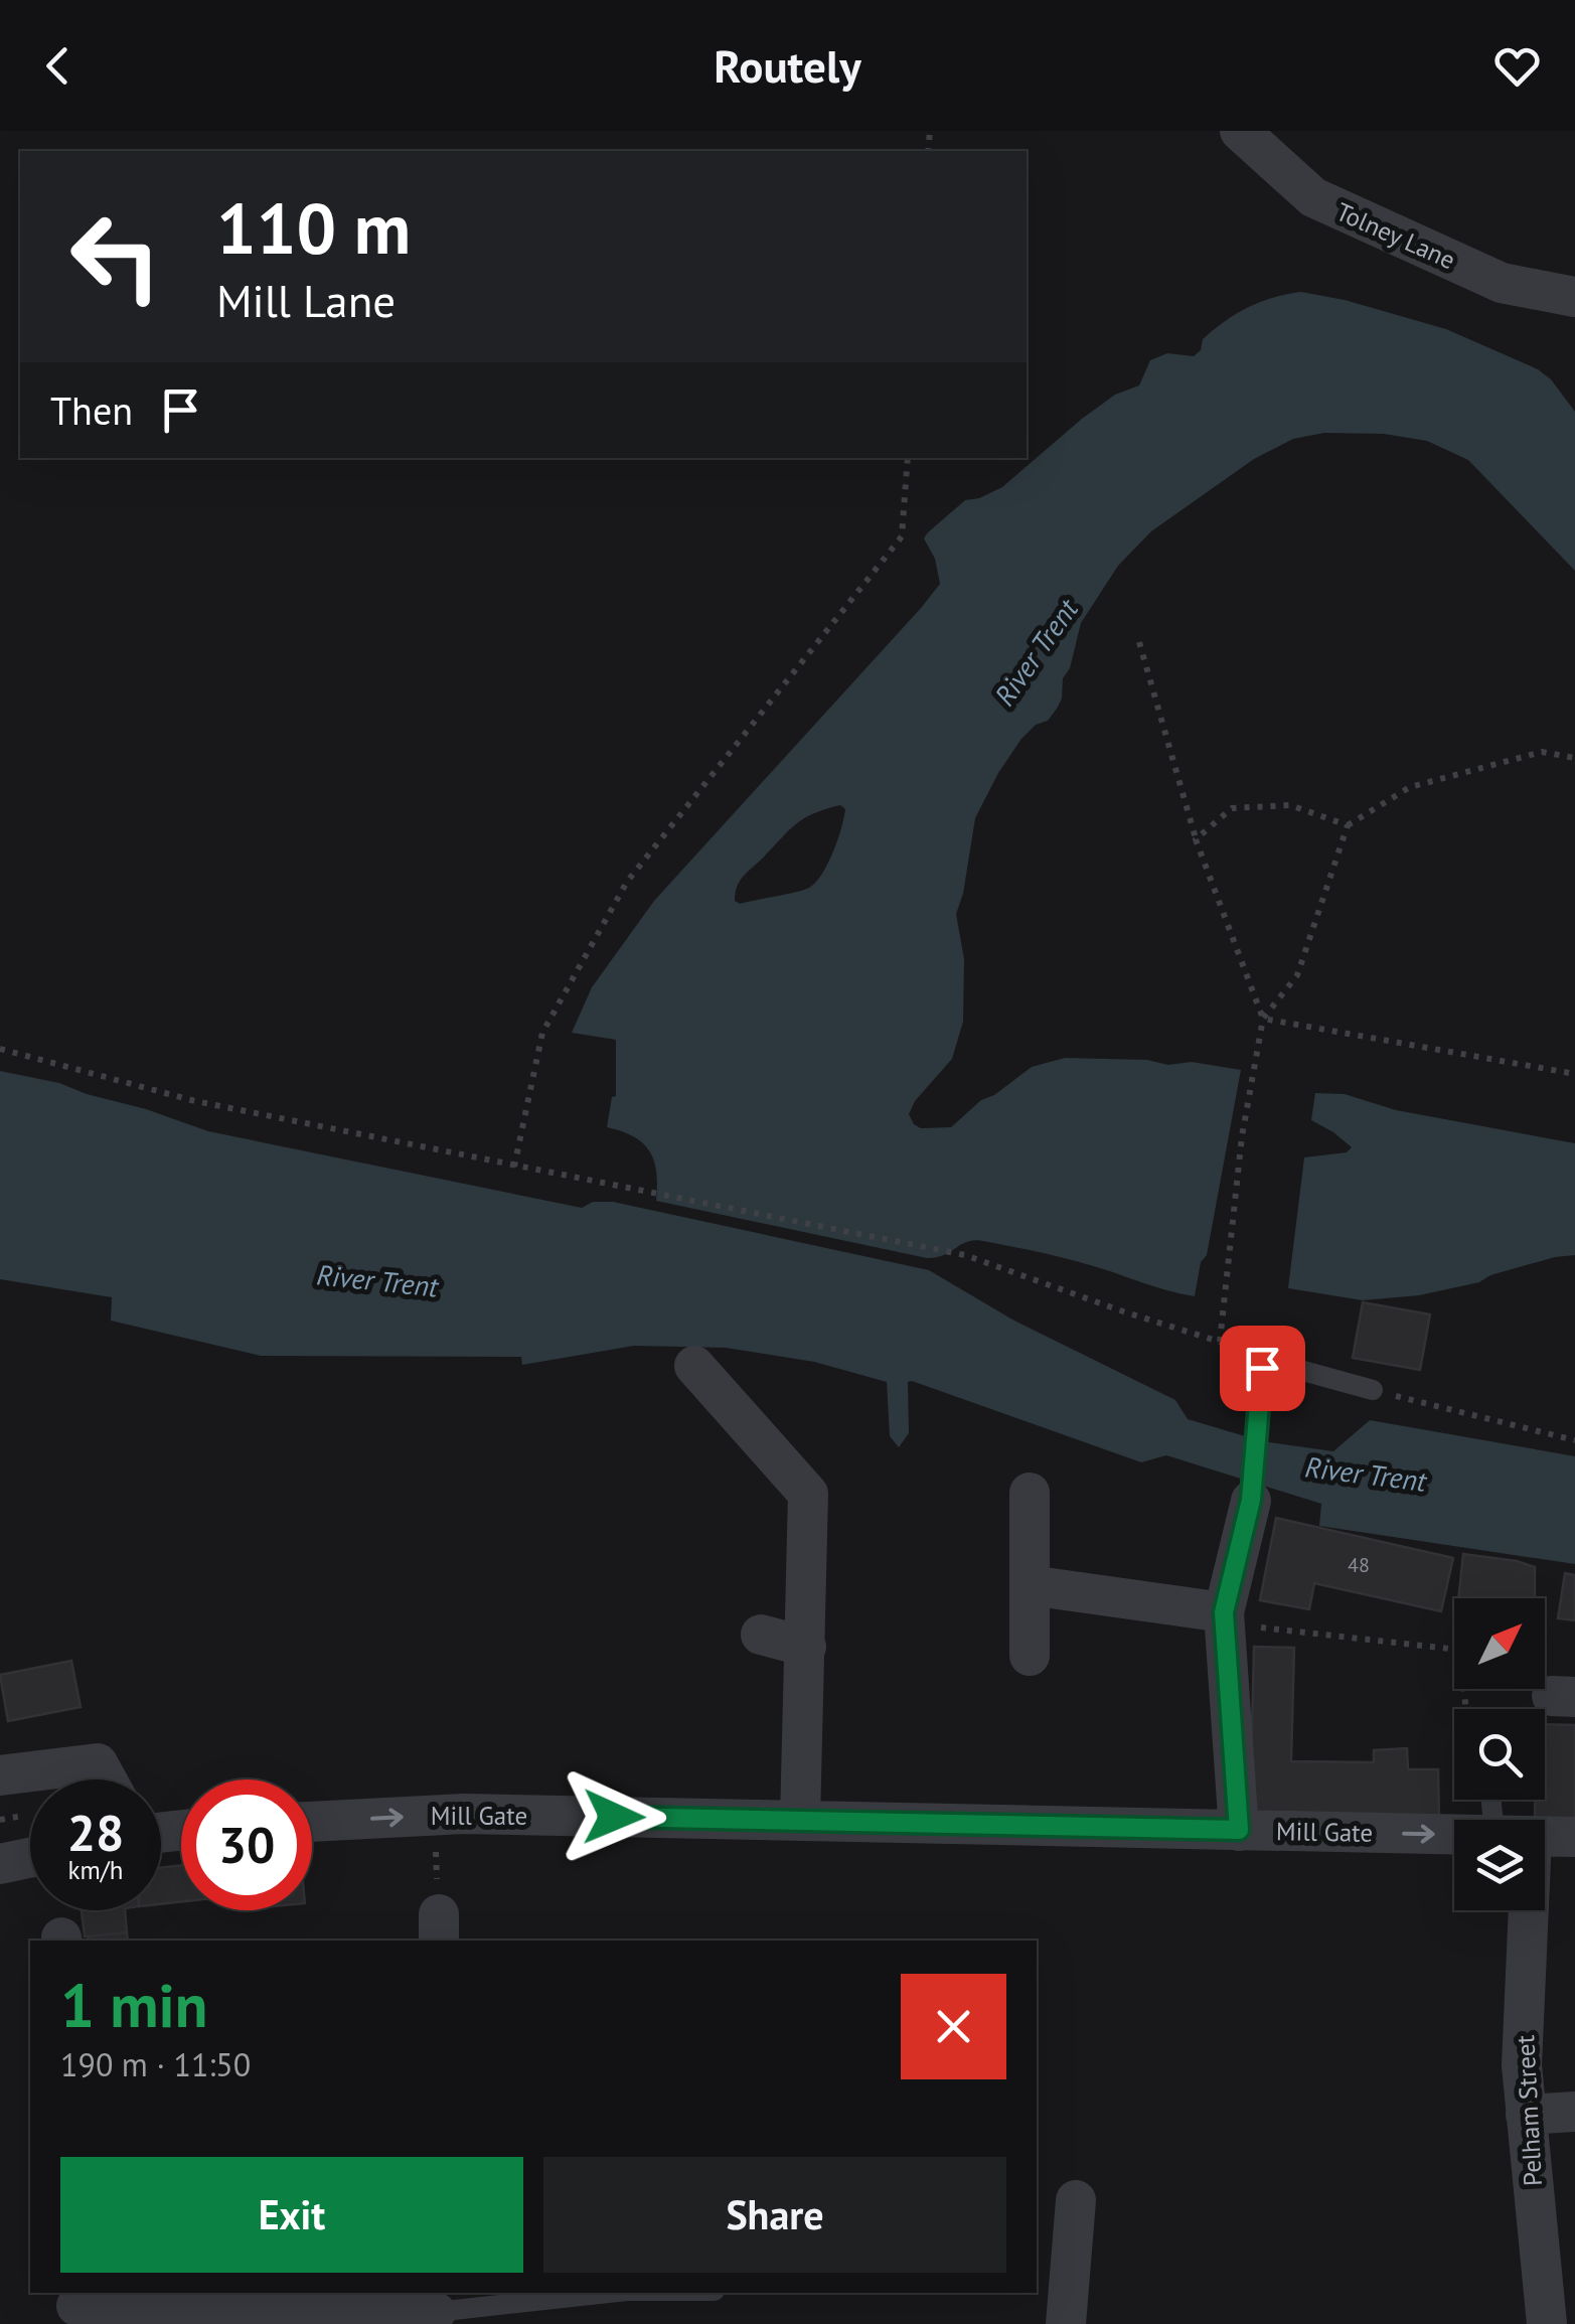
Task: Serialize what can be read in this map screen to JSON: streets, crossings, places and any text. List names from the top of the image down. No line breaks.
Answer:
{"streets":{"street":["Tolney Lane","Mill Gate","Pelham Street"]},"water":["River Trent"],"house_numbers":["48"],"north":"top right","page":{"header":"Routely","turn":["110 m","Mill Lane"],"then":"Then","speed":"28 km/h","limit":"30","heading":["1 min","190 m · 11:50"],"buttons":["Exit","Share"]}}
